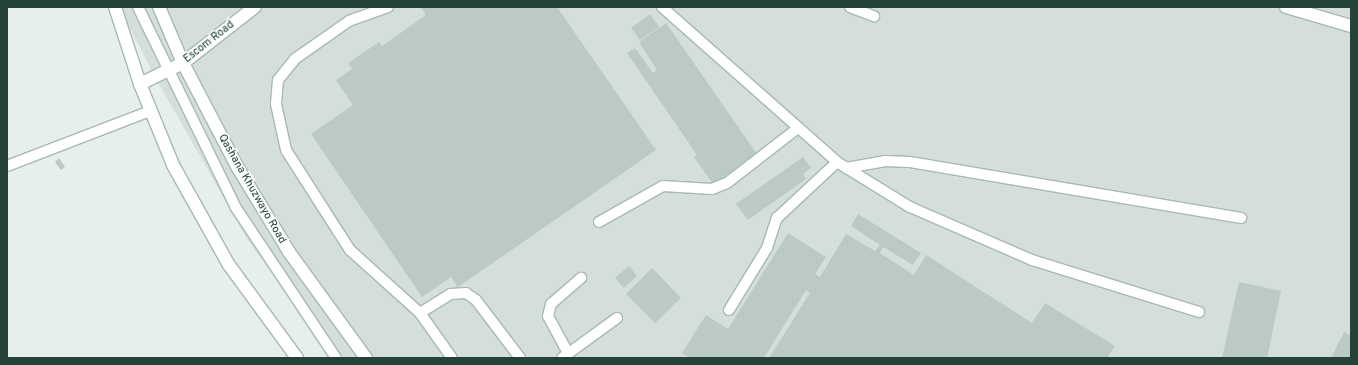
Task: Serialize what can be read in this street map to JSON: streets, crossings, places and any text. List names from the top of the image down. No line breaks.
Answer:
{"streets":{"main road":["Escom Road","Qashana Khuzwayo Road"]},"crossings":[["Escom Road","Qashana Khuzwayo Road"]]}
